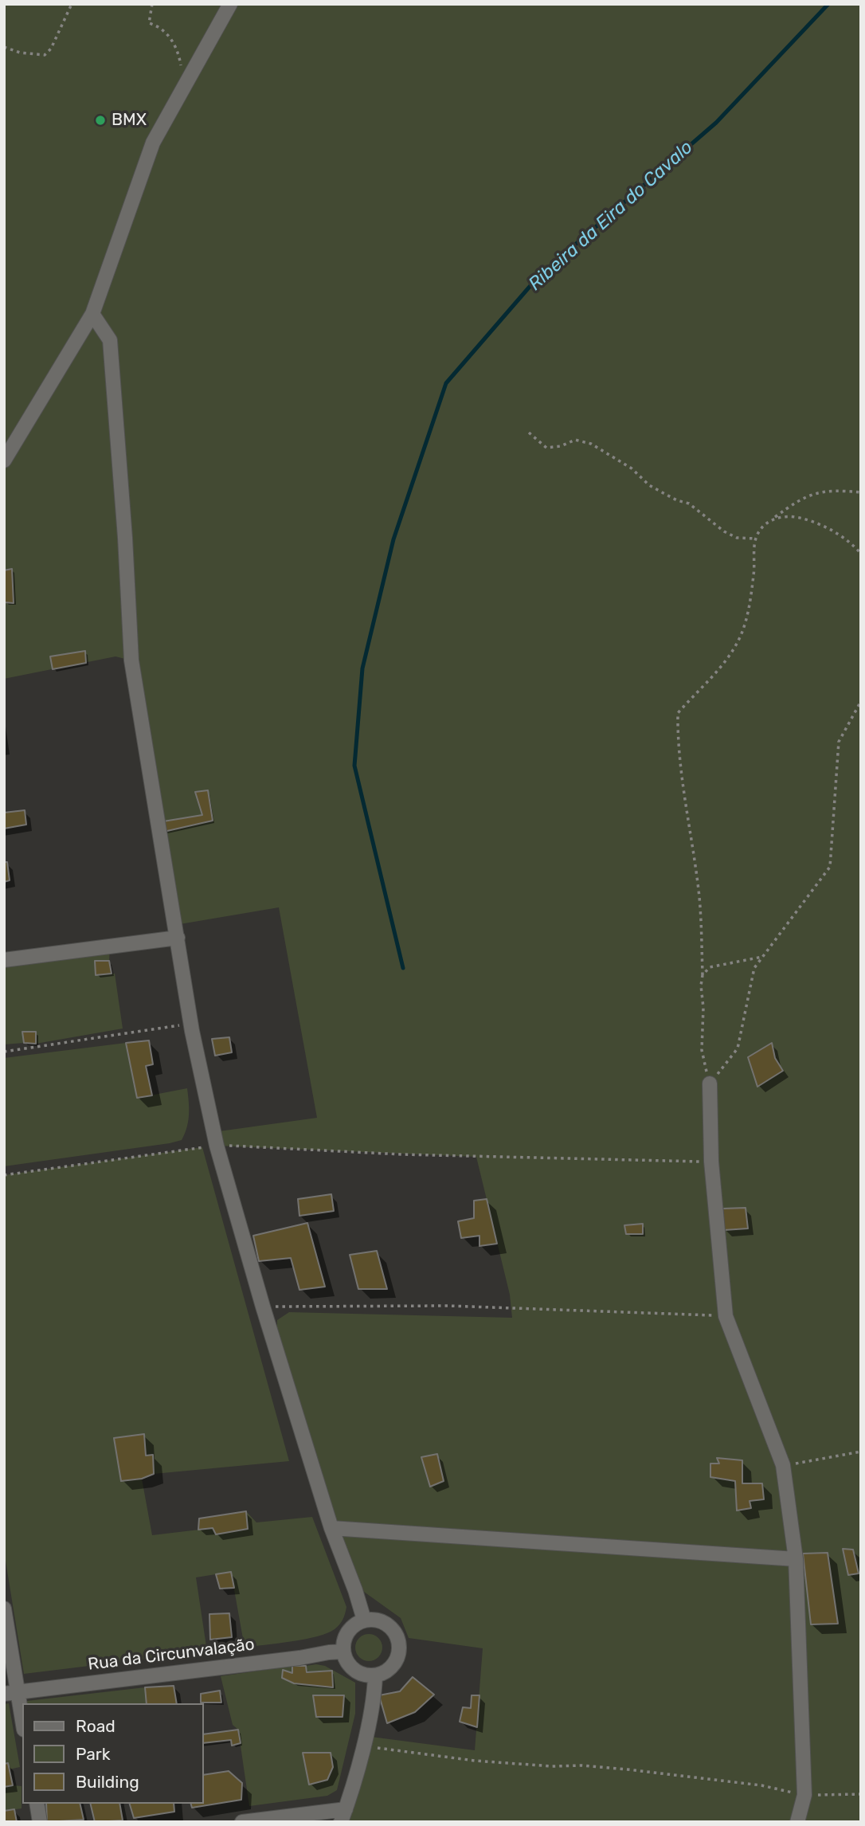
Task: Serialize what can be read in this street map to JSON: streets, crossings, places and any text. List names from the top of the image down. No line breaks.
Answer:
{"streets":{"street":["Rua da Circunvalação"]},"water":["Ribeira da Eira do Cavalo"],"places":["BMX"],"legend":["Road","Park","Building"]}
